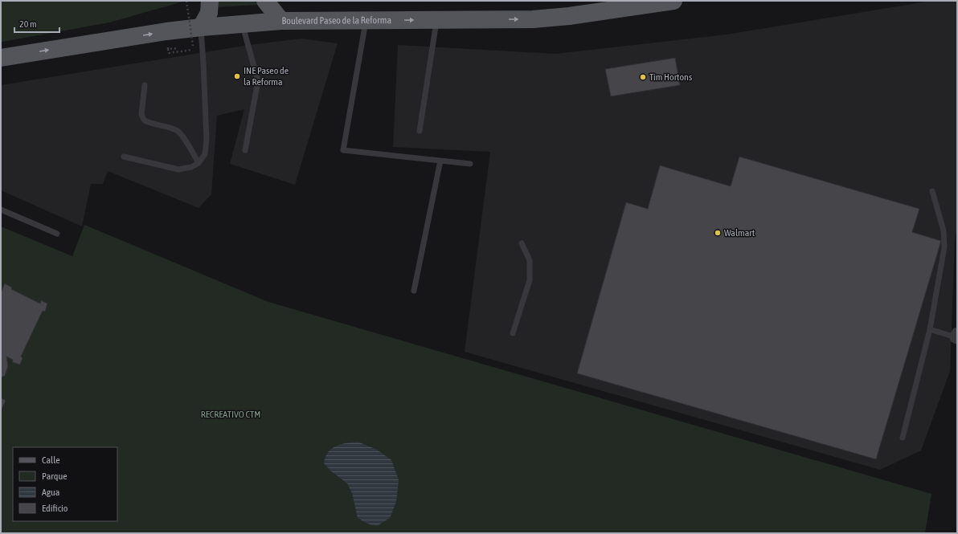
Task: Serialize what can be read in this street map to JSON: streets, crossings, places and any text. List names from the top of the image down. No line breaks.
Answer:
{"streets":{"main road":["Boulevard Paseo de la Reforma"]},"one_way":["Boulevard Paseo de la Reforma"],"parks":["RECREATIVO CTM"],"places":["INE Paseo de la Reforma","Tim Hortons","Walmart"],"legend":["Calle","Parque","Agua","Edificio"],"scale_bar":"20 m"}
